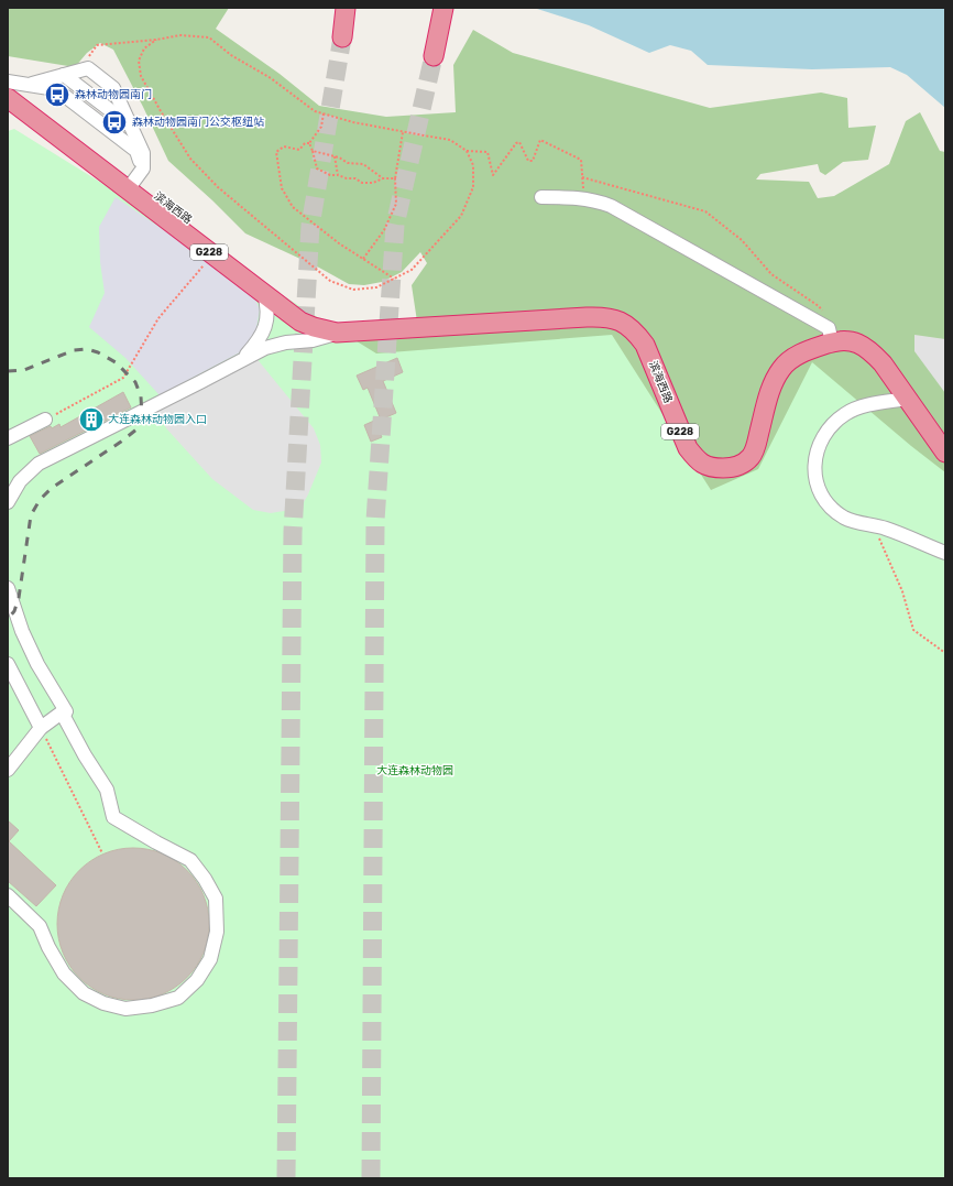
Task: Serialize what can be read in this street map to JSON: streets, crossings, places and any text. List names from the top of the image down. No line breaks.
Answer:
{"streets":{"highway":["滨海西路","G228"]},"parks":["大连森林动物园"],"places":{"bus stop":["森林动物园南门","森林动物园南门公交枢纽站"],"building":["大连森林动物园入口"]}}
